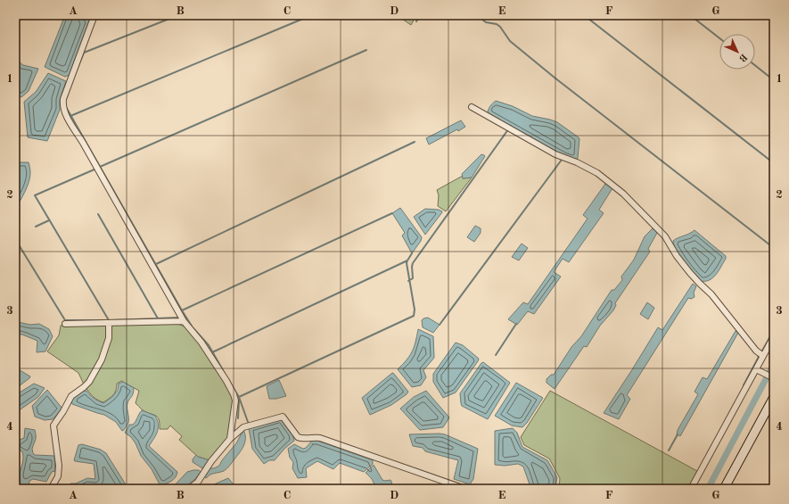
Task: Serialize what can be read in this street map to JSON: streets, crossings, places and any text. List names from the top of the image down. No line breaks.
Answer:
{"north":"bottom right","grid":{"columns":["A","B","C","D","E","F","G"],"rows":["1","2","3","4"]}}
